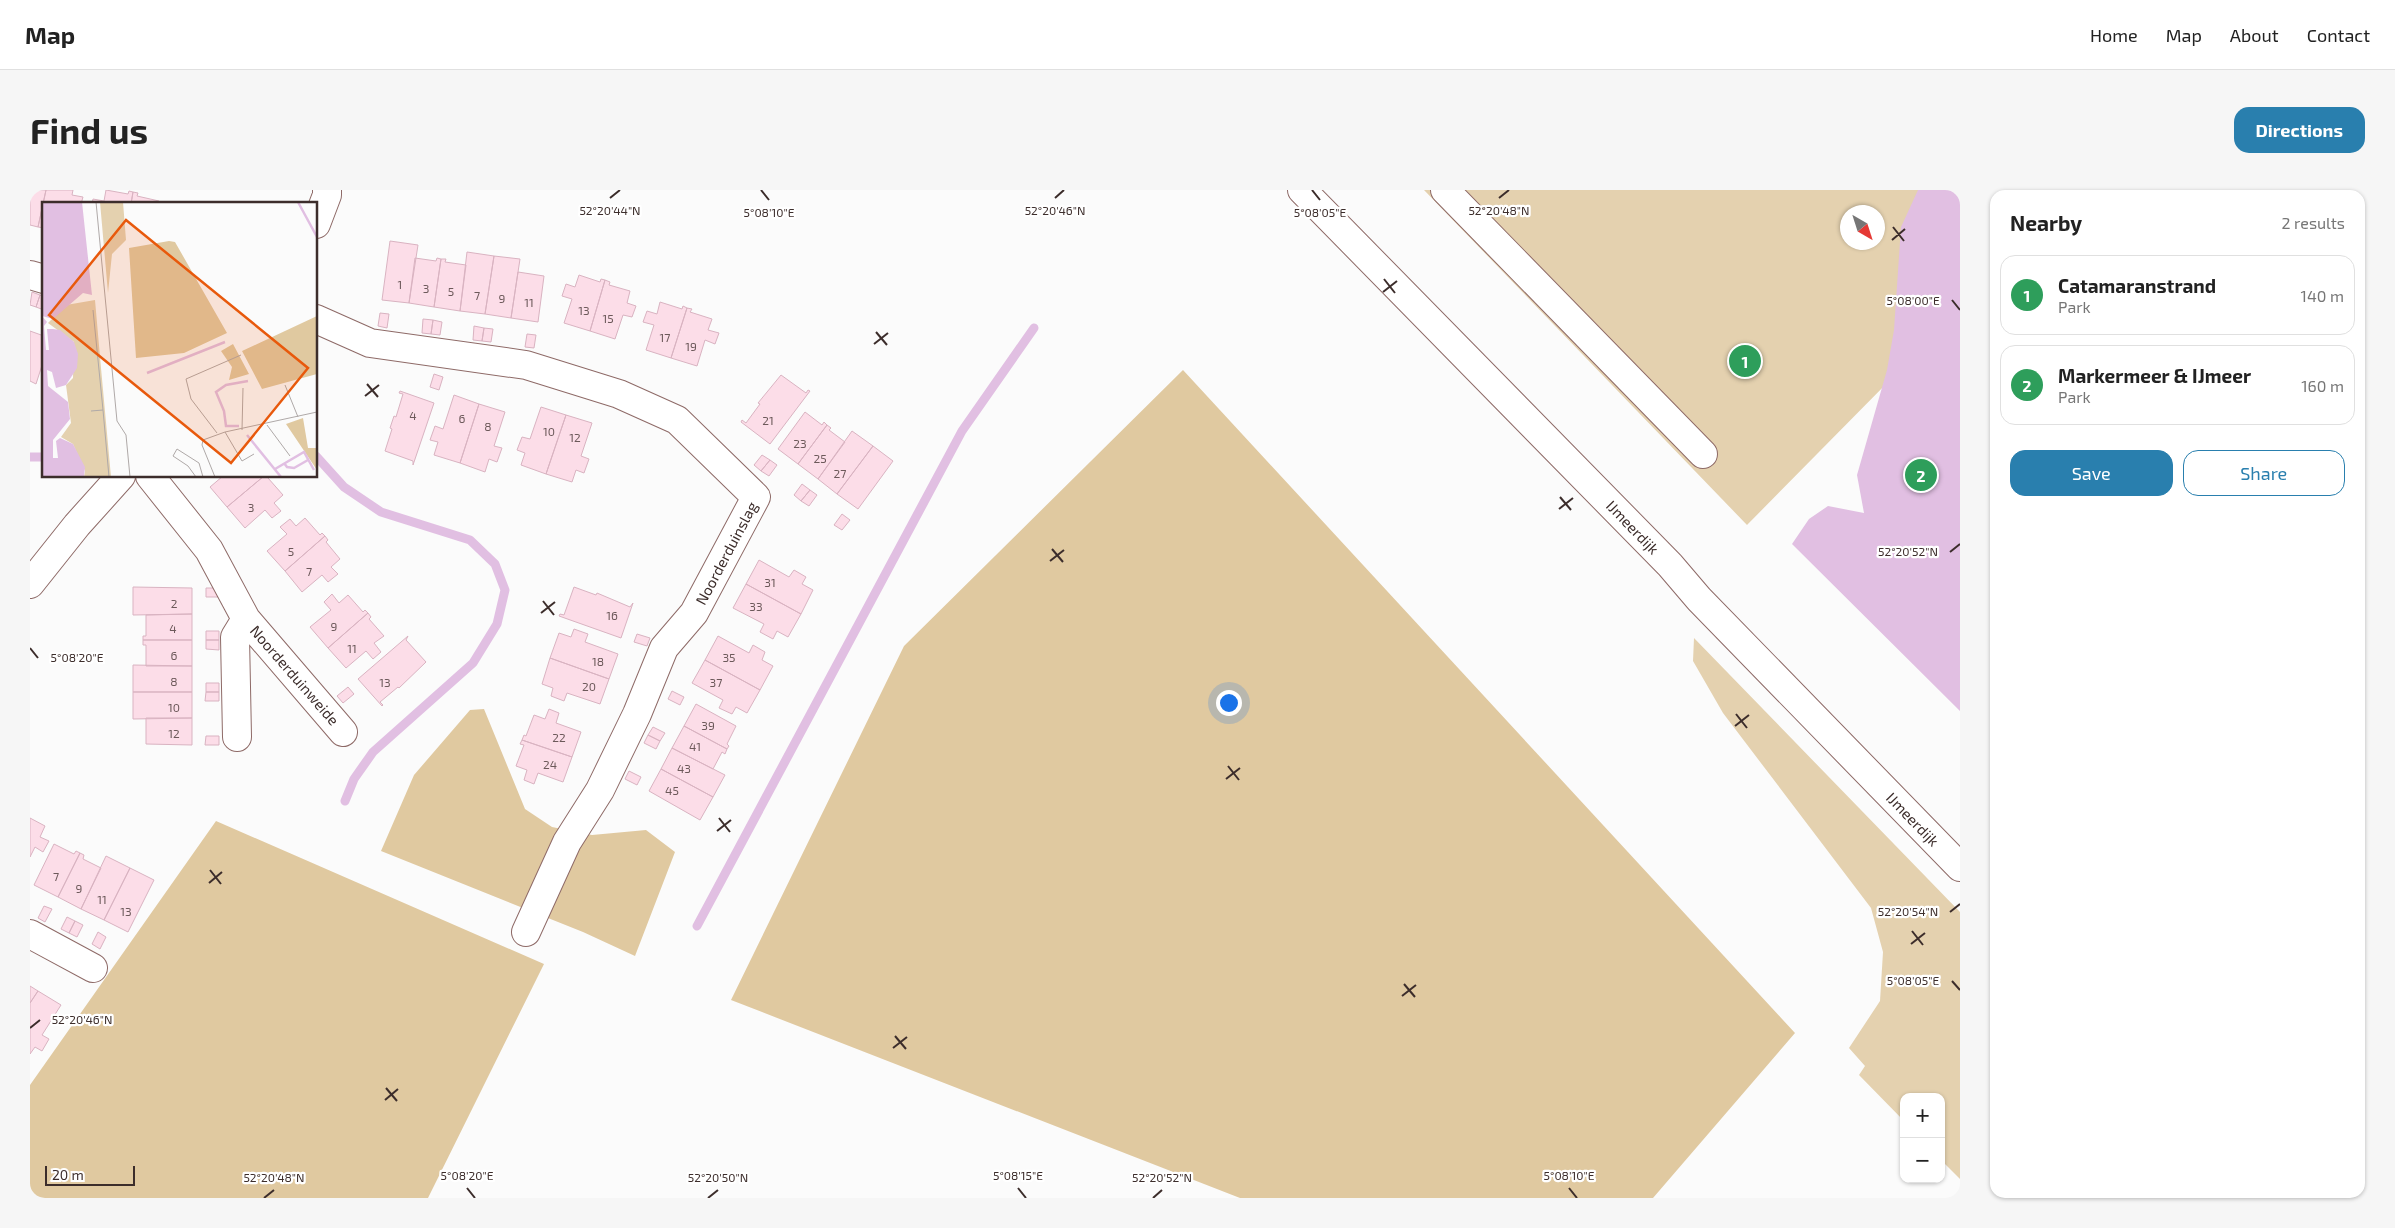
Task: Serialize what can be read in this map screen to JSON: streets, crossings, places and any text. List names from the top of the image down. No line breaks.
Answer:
{"streets":{"street":["IJmeerdijk","Noorderduinslag","Noorderduinweide"]},"house_numbers":["1","3","5","7","9","11","13","15","17","19","4","6","21","8","10","12","23","25","27","3","5","7","31","2","33","16","9","4","11","6","35","18","8","13","37","20","10","39","12","22","41","24","43","45","7","9","11","13"],"scale_bar":"20 m","north":"bottom right","page":{"header":"Map","nav":["Home","Map","About","Contact"],"buttons":["Directions",["Save","Share"]],"title":"Find us","heading":["Nearby","2 results"],"list":[{"mark":"1","name":"Catamaranstrand","note":"Park","value":"140 m"},{"mark":"2","name":"Markermeer & IJmeer","note":"Park","value":"160 m"}],"pins":["1","2"],"map_buttons":["+","−"],"scale":"20 m"},"coordinates":["52°20'44\"N","52°20'46\"N","52°20'48\"N","5°08'10\"E","5°08'05\"E","5°08'00\"E","52°20'52\"N","5°08'20\"E","52°20'54\"N","5°08'15\"E","52°20'50\"N"]}
